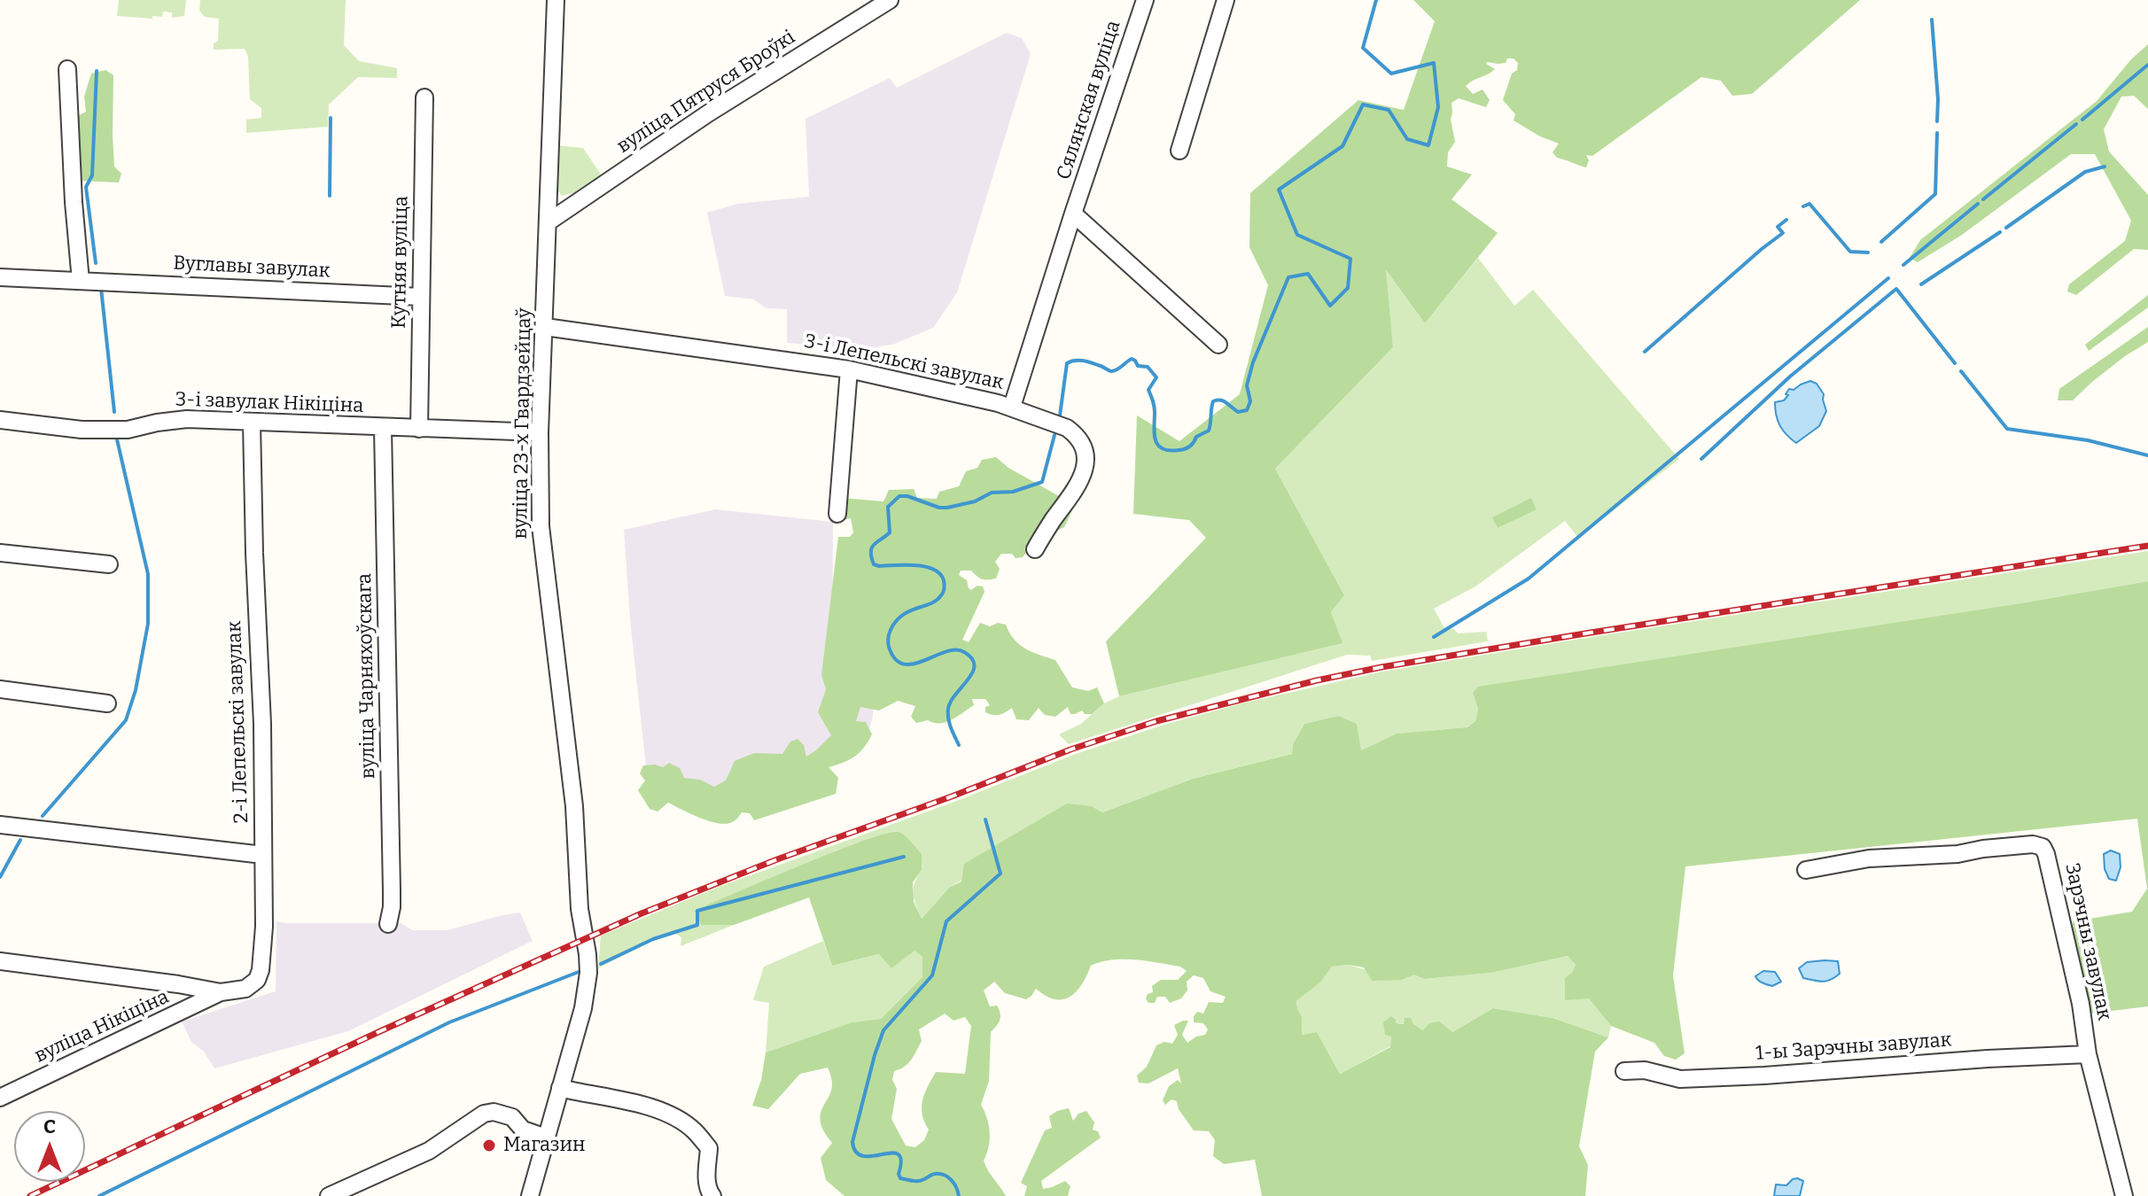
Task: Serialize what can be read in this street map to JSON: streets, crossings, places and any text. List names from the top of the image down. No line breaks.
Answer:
{"streets":{"street":["вуліца Пятруся Броўкі","Сялянская вуліца","Кутняя вуліца","Вуглавы завулак","3-і Лепельскі завулак","3-і завулак Нікіціна","вуліца 23-х Гвардзейцаў","вуліца Чарняхоўскага","2-і Лепельскі завулак","Зарэчны завулак","вуліца Нікіціна","1-ы Зарэчны завулак"]},"crossings":[["вуліца Пятруся Броўкі","вуліца 23-х Гвардзейцаў"],["Сялянская вуліца","3-і Лепельскі завулак"],["Кутняя вуліца","Вуглавы завулак"],["Кутняя вуліца","3-і завулак Нікіціна"],["3-і Лепельскі завулак","вуліца 23-х Гвардзейцаў"],["3-і завулак Нікіціна","вуліца 23-х Гвардзейцаў"],["3-і завулак Нікіціна","вуліца Чарняхоўскага"],["3-і завулак Нікіціна","2-і Лепельскі завулак"],["2-і Лепельскі завулак","вуліца Нікіціна"],["Зарэчны завулак","1-ы Зарэчны завулак"]],"places":["Магазин"],"north":"top"}
